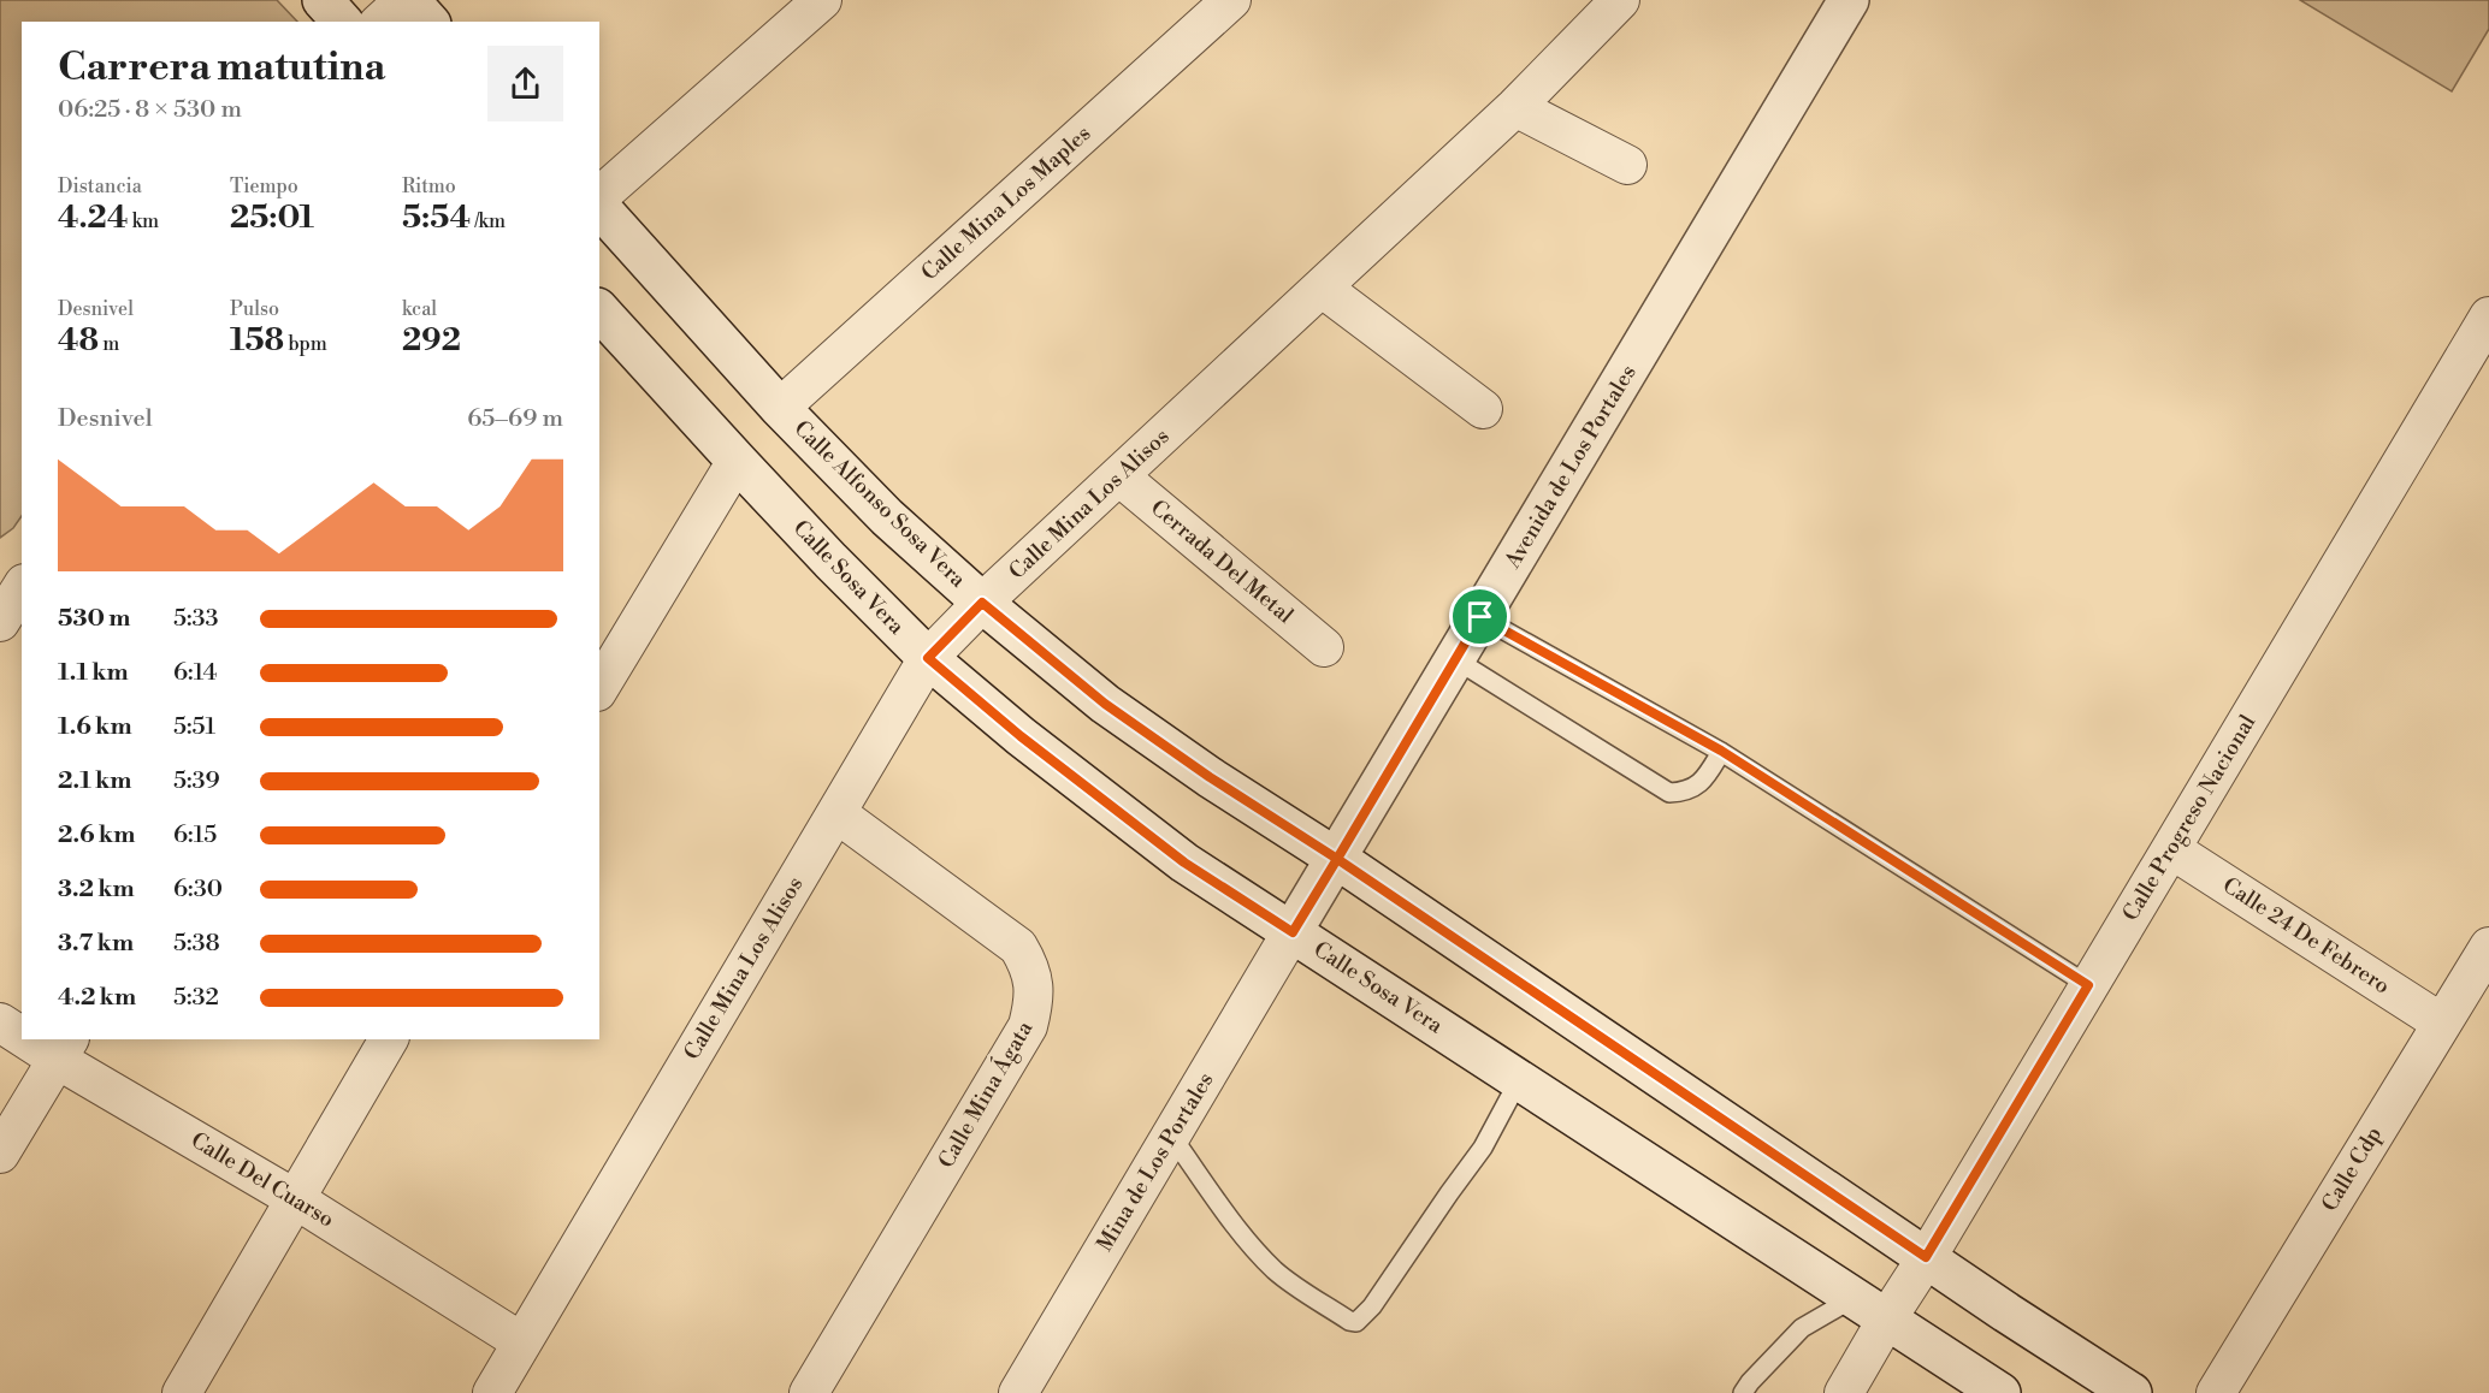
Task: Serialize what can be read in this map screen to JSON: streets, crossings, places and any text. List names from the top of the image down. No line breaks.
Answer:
{"streets":{"main road":["Avenida de Los Portales","Calle Alfonso Sosa Vera","Calle Sosa Vera"],"street":["Calle Mina Los Maples","Calle Mina Los Alisos","Cerrada Del Metal","Calle Progreso Nacional","Calle 24 De Febrero","Calle Mina Ágata","Mina de Los Portales","Calle Cdp","Calle Del Cuarso"]},"crossings":[["Calle Mina Los Maples","Calle Alfonso Sosa Vera"],["Avenida de Los Portales","Calle Alfonso Sosa Vera"],["Avenida de Los Portales","Calle Sosa Vera"],["Avenida de Los Portales","Mina de Los Portales"],["Calle Alfonso Sosa Vera","Calle Mina Los Alisos"],["Calle Alfonso Sosa Vera","Calle Progreso Nacional"],["Calle Mina Los Alisos","Cerrada Del Metal"],["Calle Mina Los Alisos","Calle Sosa Vera"],["Calle Mina Los Alisos","Calle Mina Ágata"],["Calle Mina Los Alisos","Calle Del Cuarso"],["Calle Sosa Vera","Calle Progreso Nacional"],["Calle Sosa Vera","Mina de Los Portales"],["Calle Progreso Nacional","Calle 24 De Febrero"],["Calle 24 De Febrero","Calle Cdp"]],"page":{"heading":["Carrera matutina","06:25 · 8 × 530 m"],"stats":[["Distancia","4.24 km"],["Tiempo","25:01"],["Ritmo","5:54 /km"],["Desnivel","48 m"],["Pulso","158 bpm"],["kcal","292"]],"chart":["Desnivel","65–69 m"],"list":[{"name":"530 m","note":"5:33"},{"name":"1.1 km","note":"6:14"},{"name":"1.6 km","note":"5:51"},{"name":"2.1 km","note":"5:39"},{"name":"2.6 km","note":"6:15"},{"name":"3.2 km","note":"6:30"},{"name":"3.7 km","note":"5:38"},{"name":"4.2 km","note":"5:32"}]}}
